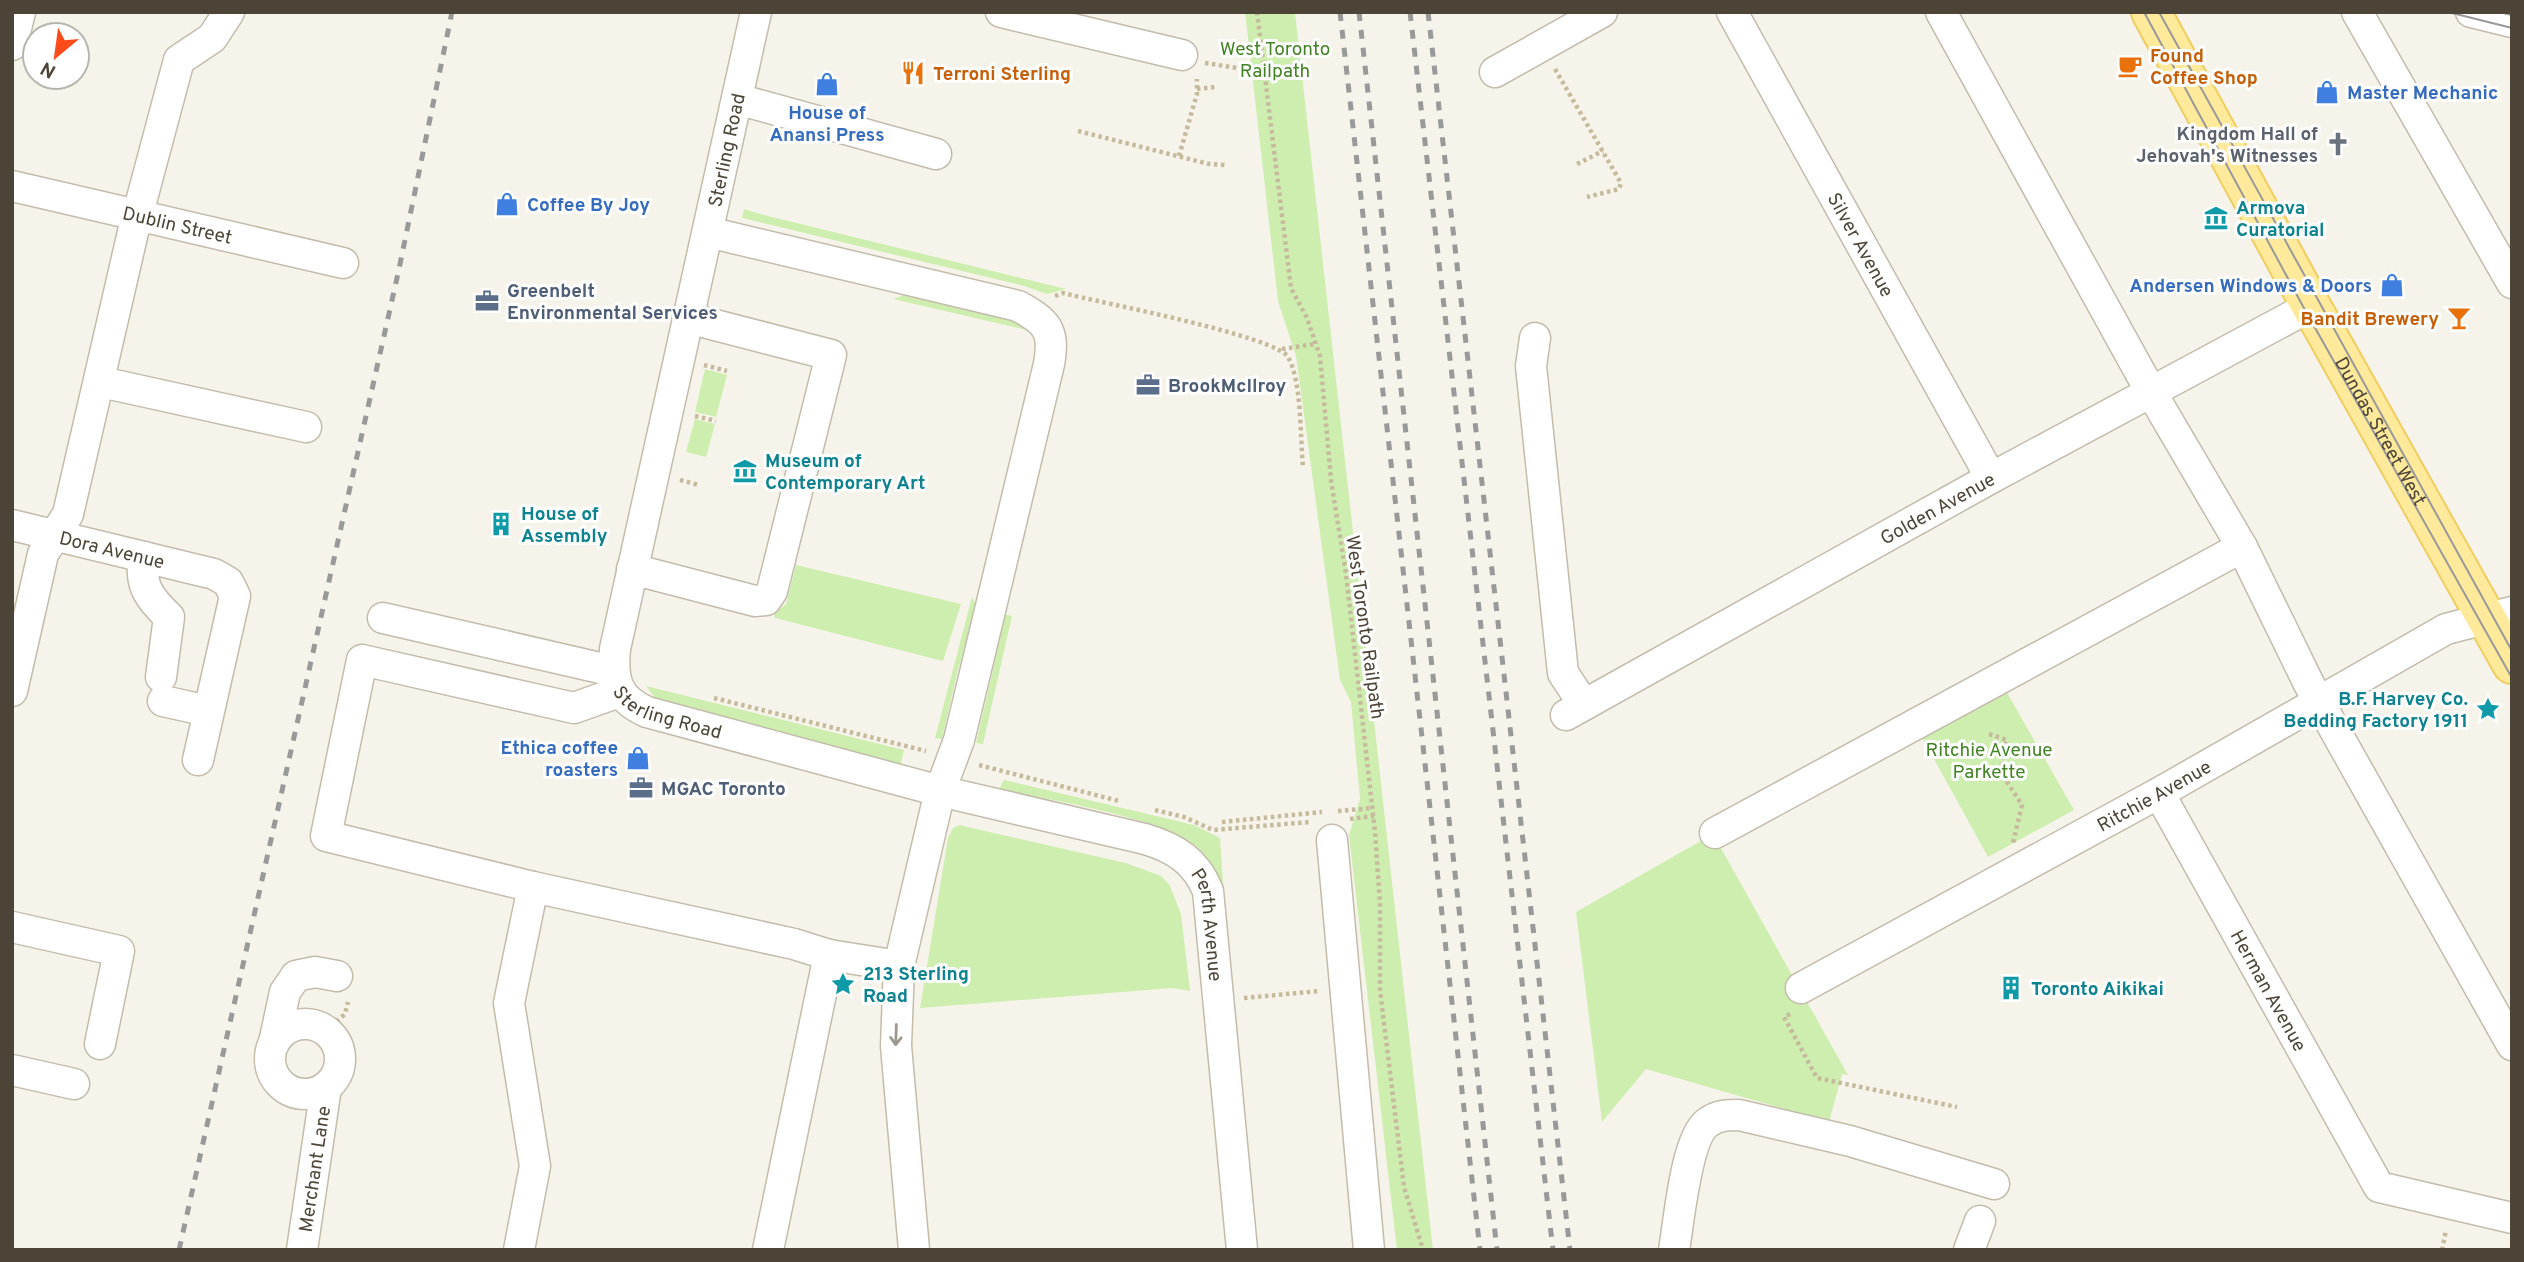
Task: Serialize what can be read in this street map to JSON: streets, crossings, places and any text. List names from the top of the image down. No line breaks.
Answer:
{"streets":{"main road":["Dundas Street West"],"street":["Sterling Road","Dublin Street","Silver Avenue","Golden Avenue","Dora Avenue","Ritchie Avenue","Perth Avenue","Herman Avenue","Merchant Lane"],"path":["West Toronto Railpath"]},"crossings":[["Sterling Road","Perth Avenue"],["Silver Avenue","Golden Avenue"],["Dundas Street West","Golden Avenue"],["Dundas Street West","Ritchie Avenue"],["Ritchie Avenue","Herman Avenue"]],"parks":["West Toronto Railpath","Ritchie Avenue Parkette"],"places":{"cafe":["Found Coffee Shop"],"restaurant":["Terroni Sterling"],"shop":["House of Anansi Press","Master Mechanic","Coffee By Joy","Andersen Windows & Doors","Ethica coffee roasters"],"church":["Kingdom Hall of Jehovah's Witnesses"],"museum":["Armova Curatorial","Museum of Contemporary Art"],"office":["Greenbelt Environmental Services","BrookMcIlroy","MGAC Toronto"],"bar":["Bandit Brewery"],"building":["House of Assembly","Toronto Aikikai"],"place":["B.F. Harvey Co. Bedding Factory 1911","213 Sterling Road"]},"north":"bottom left"}
